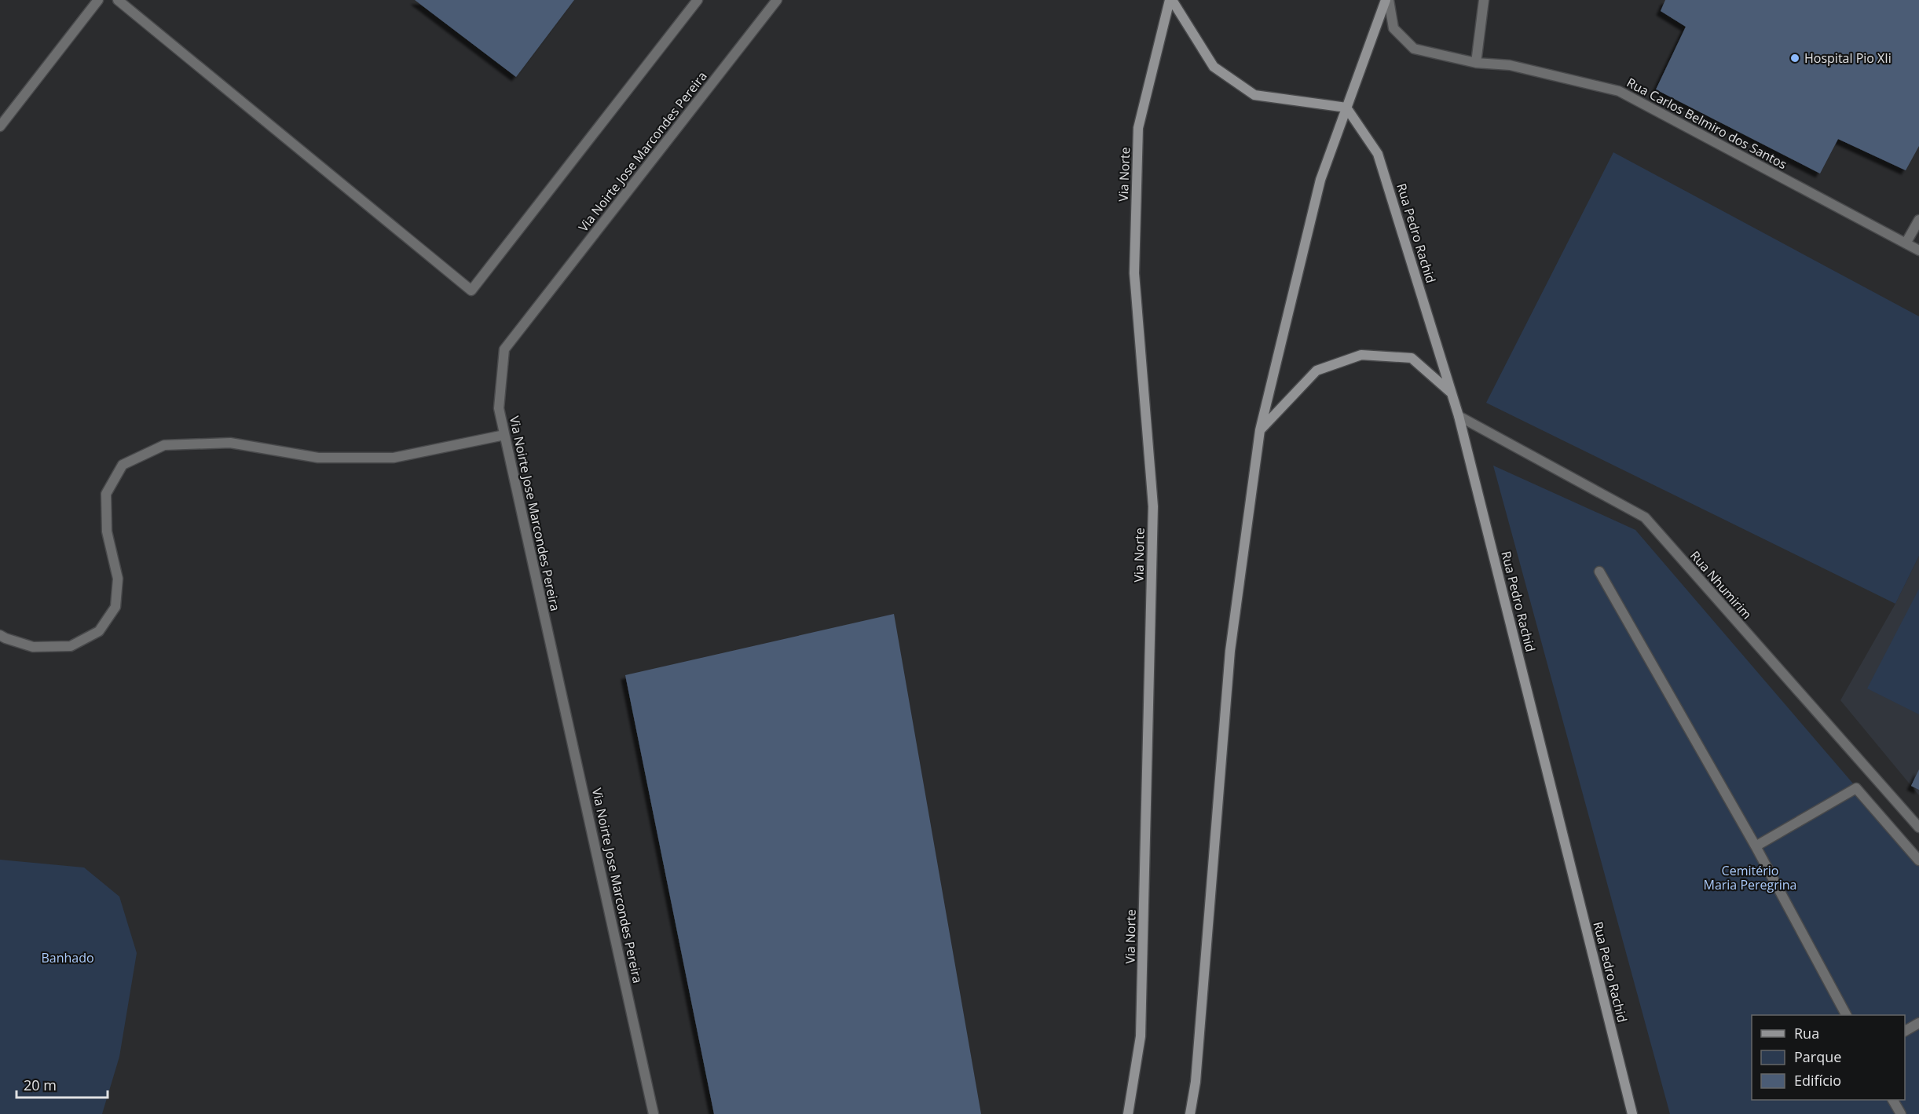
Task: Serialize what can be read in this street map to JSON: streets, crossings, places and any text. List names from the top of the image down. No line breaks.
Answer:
{"streets":{"main road":["Via Norte","Rua Pedro Rachid"],"street":["Rua Carlos Belmiro dos Santos","Via Noirte Jose Marcondes Pereira","Rua Nhumirim"]},"crossings":[["Rua Pedro Rachid","Rua Nhumirim"]],"parks":["Cemitério Maria Peregrina","Banhado"],"places":["Hospital Pio XIi"],"legend":["Rua","Parque","Edifício"],"scale_bar":"20 m"}
